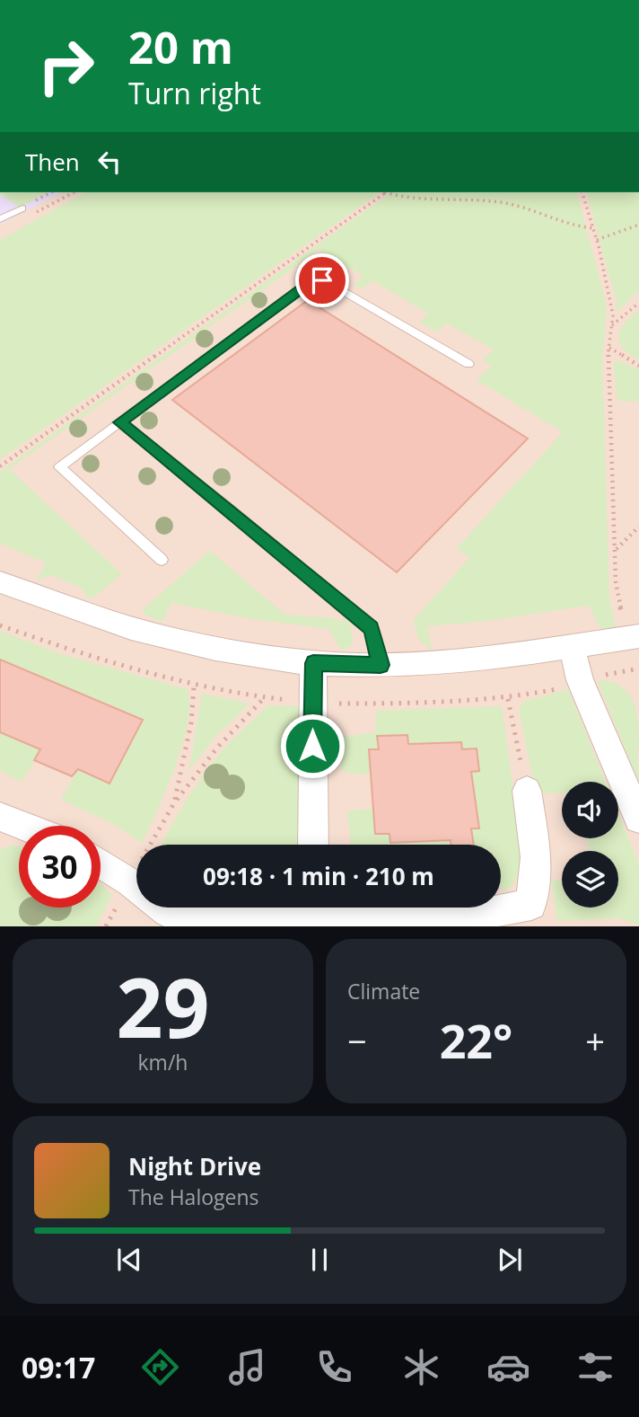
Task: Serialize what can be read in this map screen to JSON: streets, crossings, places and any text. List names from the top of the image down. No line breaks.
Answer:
{"page":{"turn":["20 m","Turn right"],"then":"Then","limit":"30","trip":"09:18 · 1 min · 210 m","tile":[["29","km/h"],"Climate"],"heat":["−","22°","+"],"song":["Night Drive","The Halogens"],"tabs":"09:17"}}
